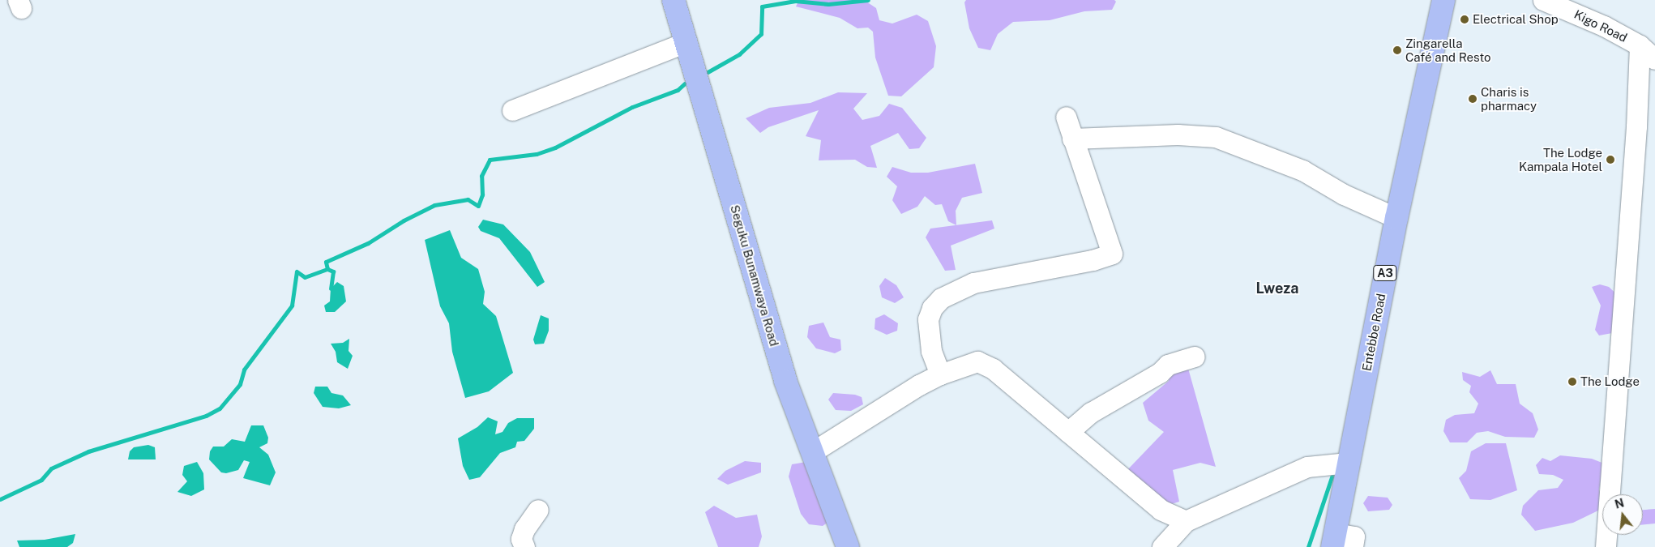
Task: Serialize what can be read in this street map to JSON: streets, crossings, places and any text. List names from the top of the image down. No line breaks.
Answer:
{"streets":{"main road":["A3","Seguku Bunamwaya Road","Entebbe Road"],"street":["Kigo Road"]},"districts":["Lweza"],"places":["Electrical Shop","Zingarella Café and Resto","Charis is pharmacy","The Lodge Kampala Hotel","The Lodge"],"north":"top"}
